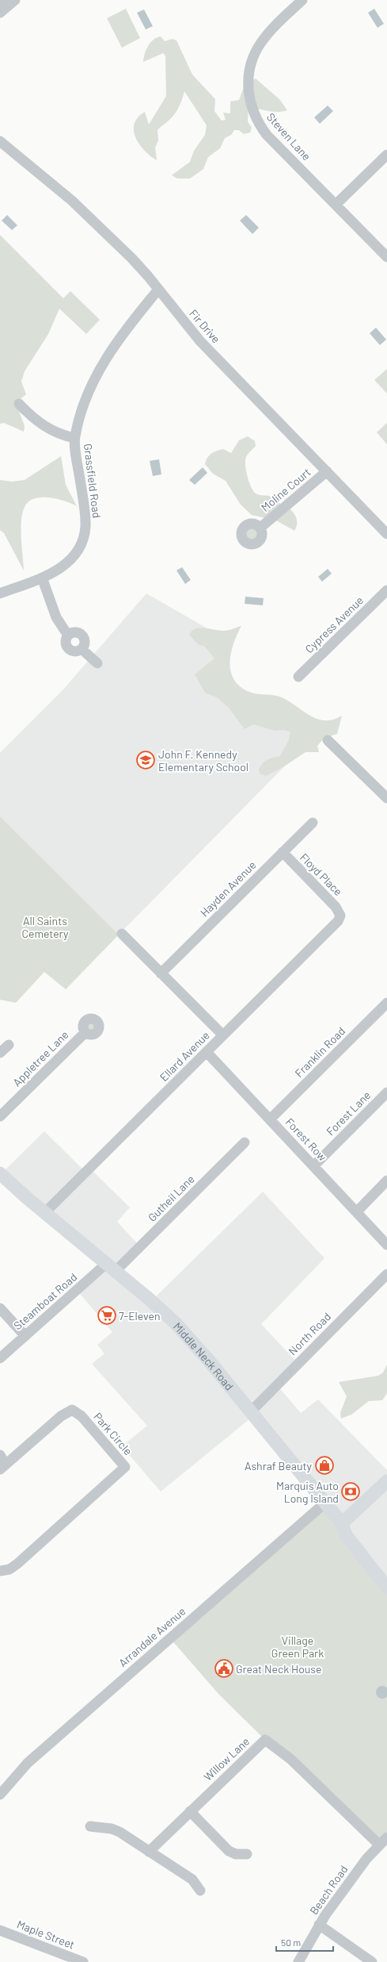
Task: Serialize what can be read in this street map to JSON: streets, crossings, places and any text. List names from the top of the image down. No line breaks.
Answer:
{"streets":{"main road":["Middle Neck Road"],"street":["Steven Lane","Fir Drive","Grassfield Road","Moline Court","Cypress Avenue","Floyd Place","Hayden Avenue","Franklin Road","Ellard Avenue","Appletree Lane","Forest Lane","Forest Row","Gutheil Lane","Steamboat Road","North Road","Park Circle","Arrandale Avenue","Willow Lane","Beach Road","Maple Street"]},"crossings":[["Fir Drive","Grassfield Road"],["Fir Drive","Moline Court"],["Floyd Place","Hayden Avenue"],["Floyd Place","Ellard Avenue"],["Franklin Road","Forest Row"],["Ellard Avenue","Forest Row"],["Ellard Avenue","Middle Neck Road"],["Forest Lane","Forest Row"],["Gutheil Lane","Steamboat Road"],["Gutheil Lane","Middle Neck Road"],["Steamboat Road","Middle Neck Road"],["North Road","Middle Neck Road"],["Middle Neck Road","Arrandale Avenue"],["Willow Lane","Beach Road"]],"parks":["All Saints Cemetery","Village Green Park"],"places":{"school or university":["John F. Kennedy Elementary School"],"supermarket":["7-Eleven"],"shop":["Ashraf Beauty"],"bank":["Marquis Auto Long Island"],"public building":["Great Neck House"]},"scale_bar":"50 m"}
